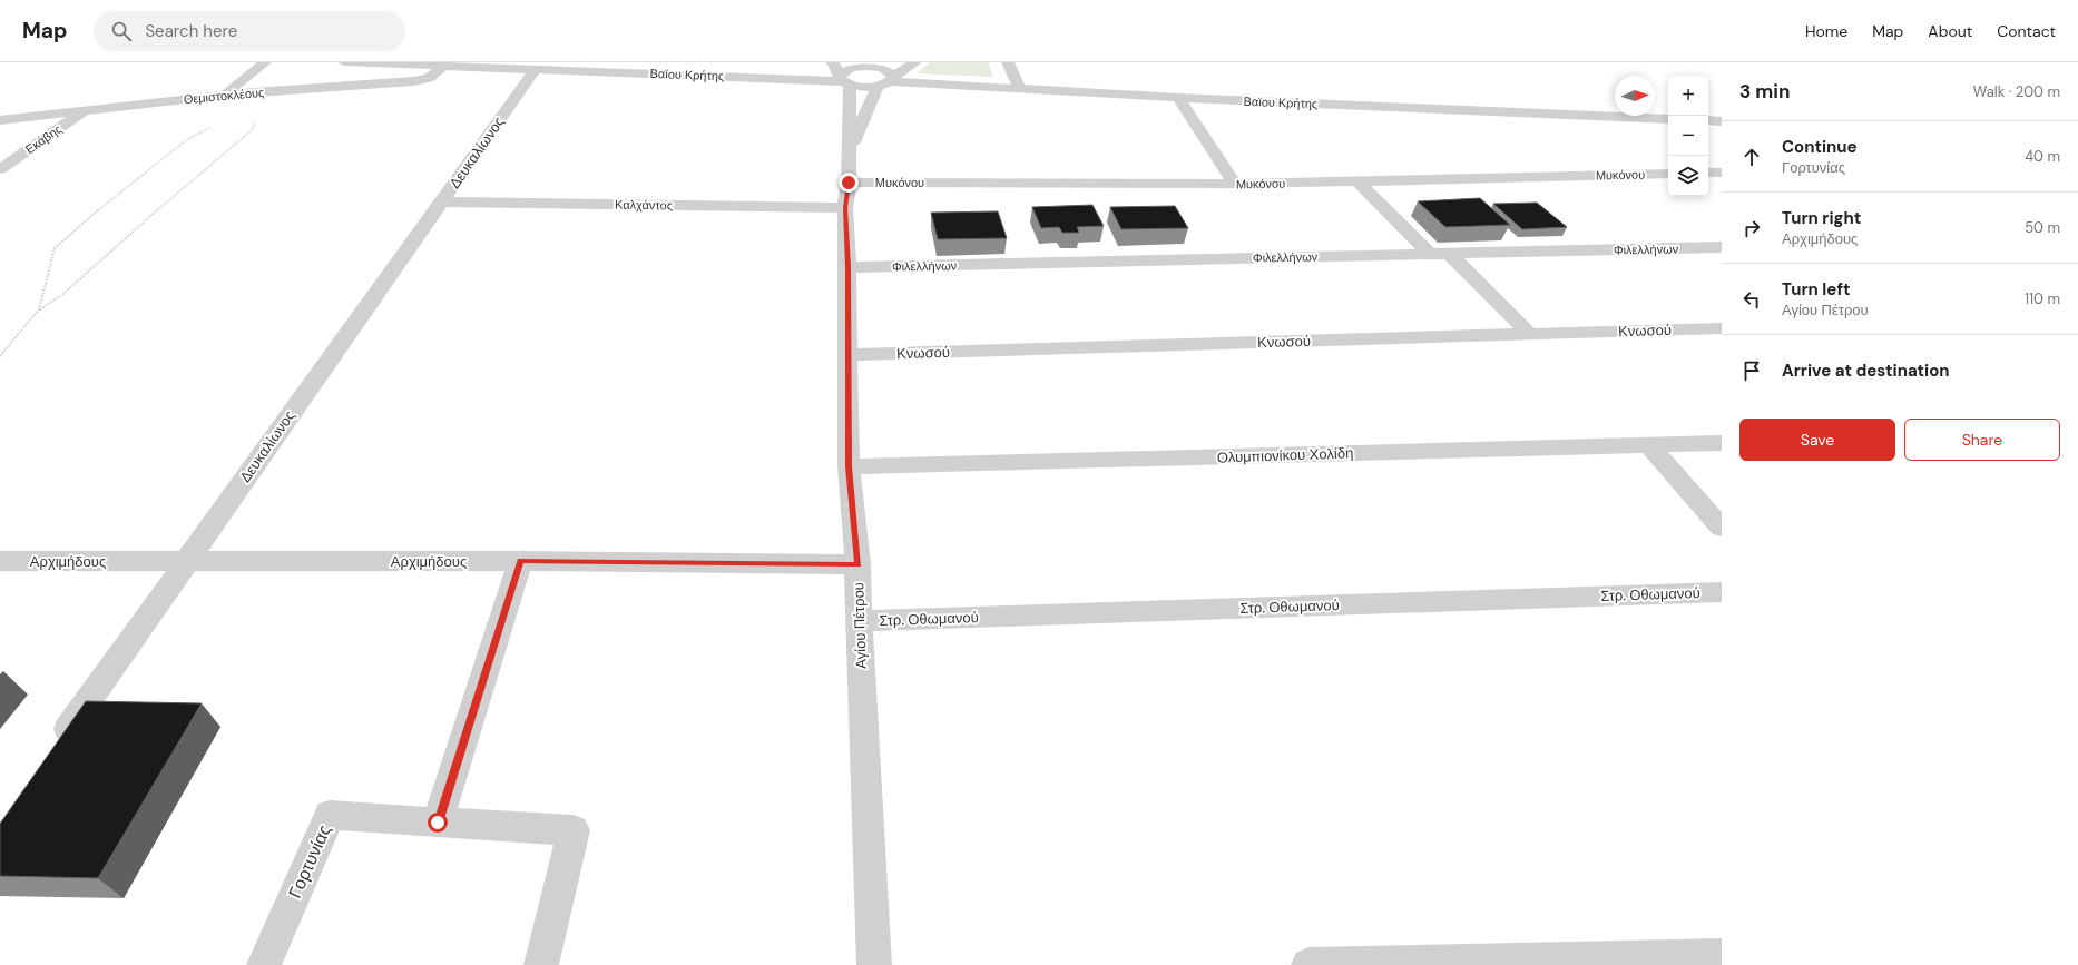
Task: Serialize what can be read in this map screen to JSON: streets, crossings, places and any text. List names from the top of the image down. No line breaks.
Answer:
{"streets":{"street":["Βαϊου Κρήτης","Θεμιστοκλέους","Εκάβης","Δευκαλίωνος","Μυκόνου","Καλχάντος","Φιλελλήνων","Κνωσού","Ολυμπιονίκου Χολίδη","Αρχιμήδους","Στρ. Οθωμανού","Αγίου Πέτρου","Γορτυνίας"]},"crossings":[["Βαϊου Κρήτης","Θεμιστοκλέους"],["Βαϊου Κρήτης","Δευκαλίωνος"],["Βαϊου Κρήτης","Αγίου Πέτρου"],["Θεμιστοκλέους","Εκάβης"],["Δευκαλίωνος","Καλχάντος"],["Δευκαλίωνος","Αρχιμήδους"],["Μυκόνου","Αγίου Πέτρου"],["Καλχάντος","Αγίου Πέτρου"],["Φιλελλήνων","Αγίου Πέτρου"],["Κνωσού","Αγίου Πέτρου"],["Ολυμπιονίκου Χολίδη","Αγίου Πέτρου"],["Αρχιμήδους","Αγίου Πέτρου"],["Στρ. Οθωμανού","Αγίου Πέτρου"]],"north":"right","page":{"header":"Map","search":"Search here","nav":["Home","Map","About","Contact"],"heading":["3 min","Walk · 200 m"],"map_buttons":["+","−"],"list":[["Continue","Γορτυνίας","40 m"],["Turn right","Αρχιμήδους","50 m"],["Turn left","Αγίου Πέτρου","110 m"],"Arrive at destination"],"buttons":["Save","Share"]}}
